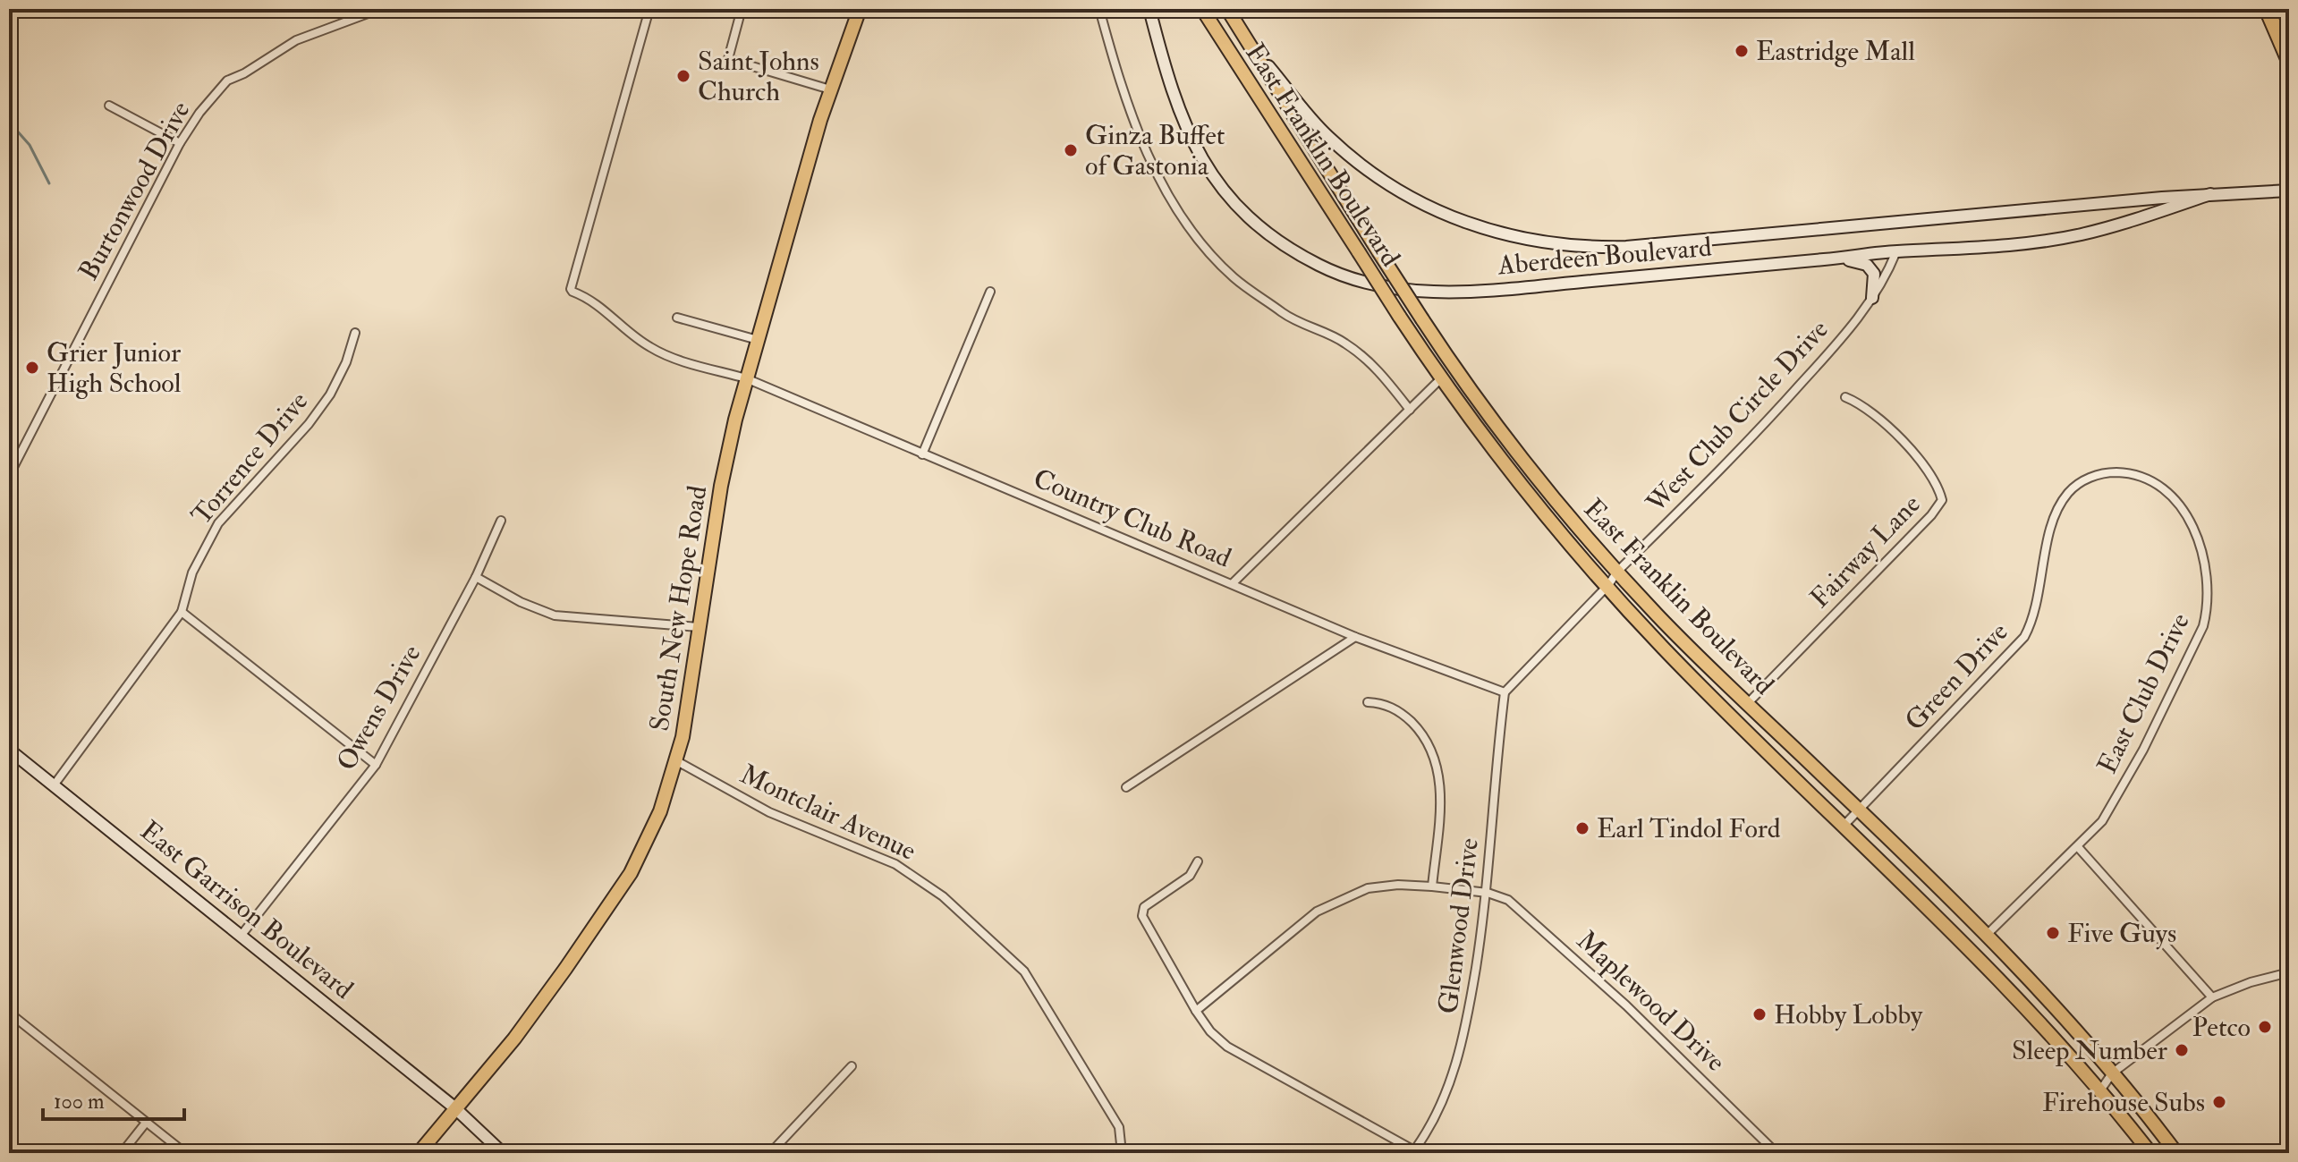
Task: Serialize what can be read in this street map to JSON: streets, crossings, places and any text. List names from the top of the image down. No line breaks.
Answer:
{"streets":{"main road":["East Franklin Boulevard","Aberdeen Boulevard","South New Hope Road","East Garrison Boulevard"],"street":["Burtonwood Drive","West Club Circle Drive","Torrence Drive","Country Club Road","Fairway Lane","Green Drive","East Club Drive","Owens Drive","Montclair Avenue","Glenwood Drive","Maplewood Drive"]},"crossings":[["East Franklin Boulevard","Aberdeen Boulevard"],["East Franklin Boulevard","West Club Circle Drive"],["East Franklin Boulevard","Fairway Lane"],["East Franklin Boulevard","Green Drive"],["East Franklin Boulevard","East Club Drive"],["Aberdeen Boulevard","West Club Circle Drive"],["West Club Circle Drive","Country Club Road"],["West Club Circle Drive","Glenwood Drive"],["Torrence Drive","East Garrison Boulevard"],["Country Club Road","South New Hope Road"],["Country Club Road","Glenwood Drive"],["South New Hope Road","Montclair Avenue"],["South New Hope Road","East Garrison Boulevard"],["Green Drive","East Club Drive"],["Owens Drive","East Garrison Boulevard"],["Glenwood Drive","Maplewood Drive"]],"places":["Eastridge Mall","Saint Johns Church","Ginza Buffet of Gastonia","Grier Junior High School","Earl Tindol Ford","Five Guys","Hobby Lobby","Petco","Sleep Number","Firehouse Subs"],"scale_bar":"100 m"}
